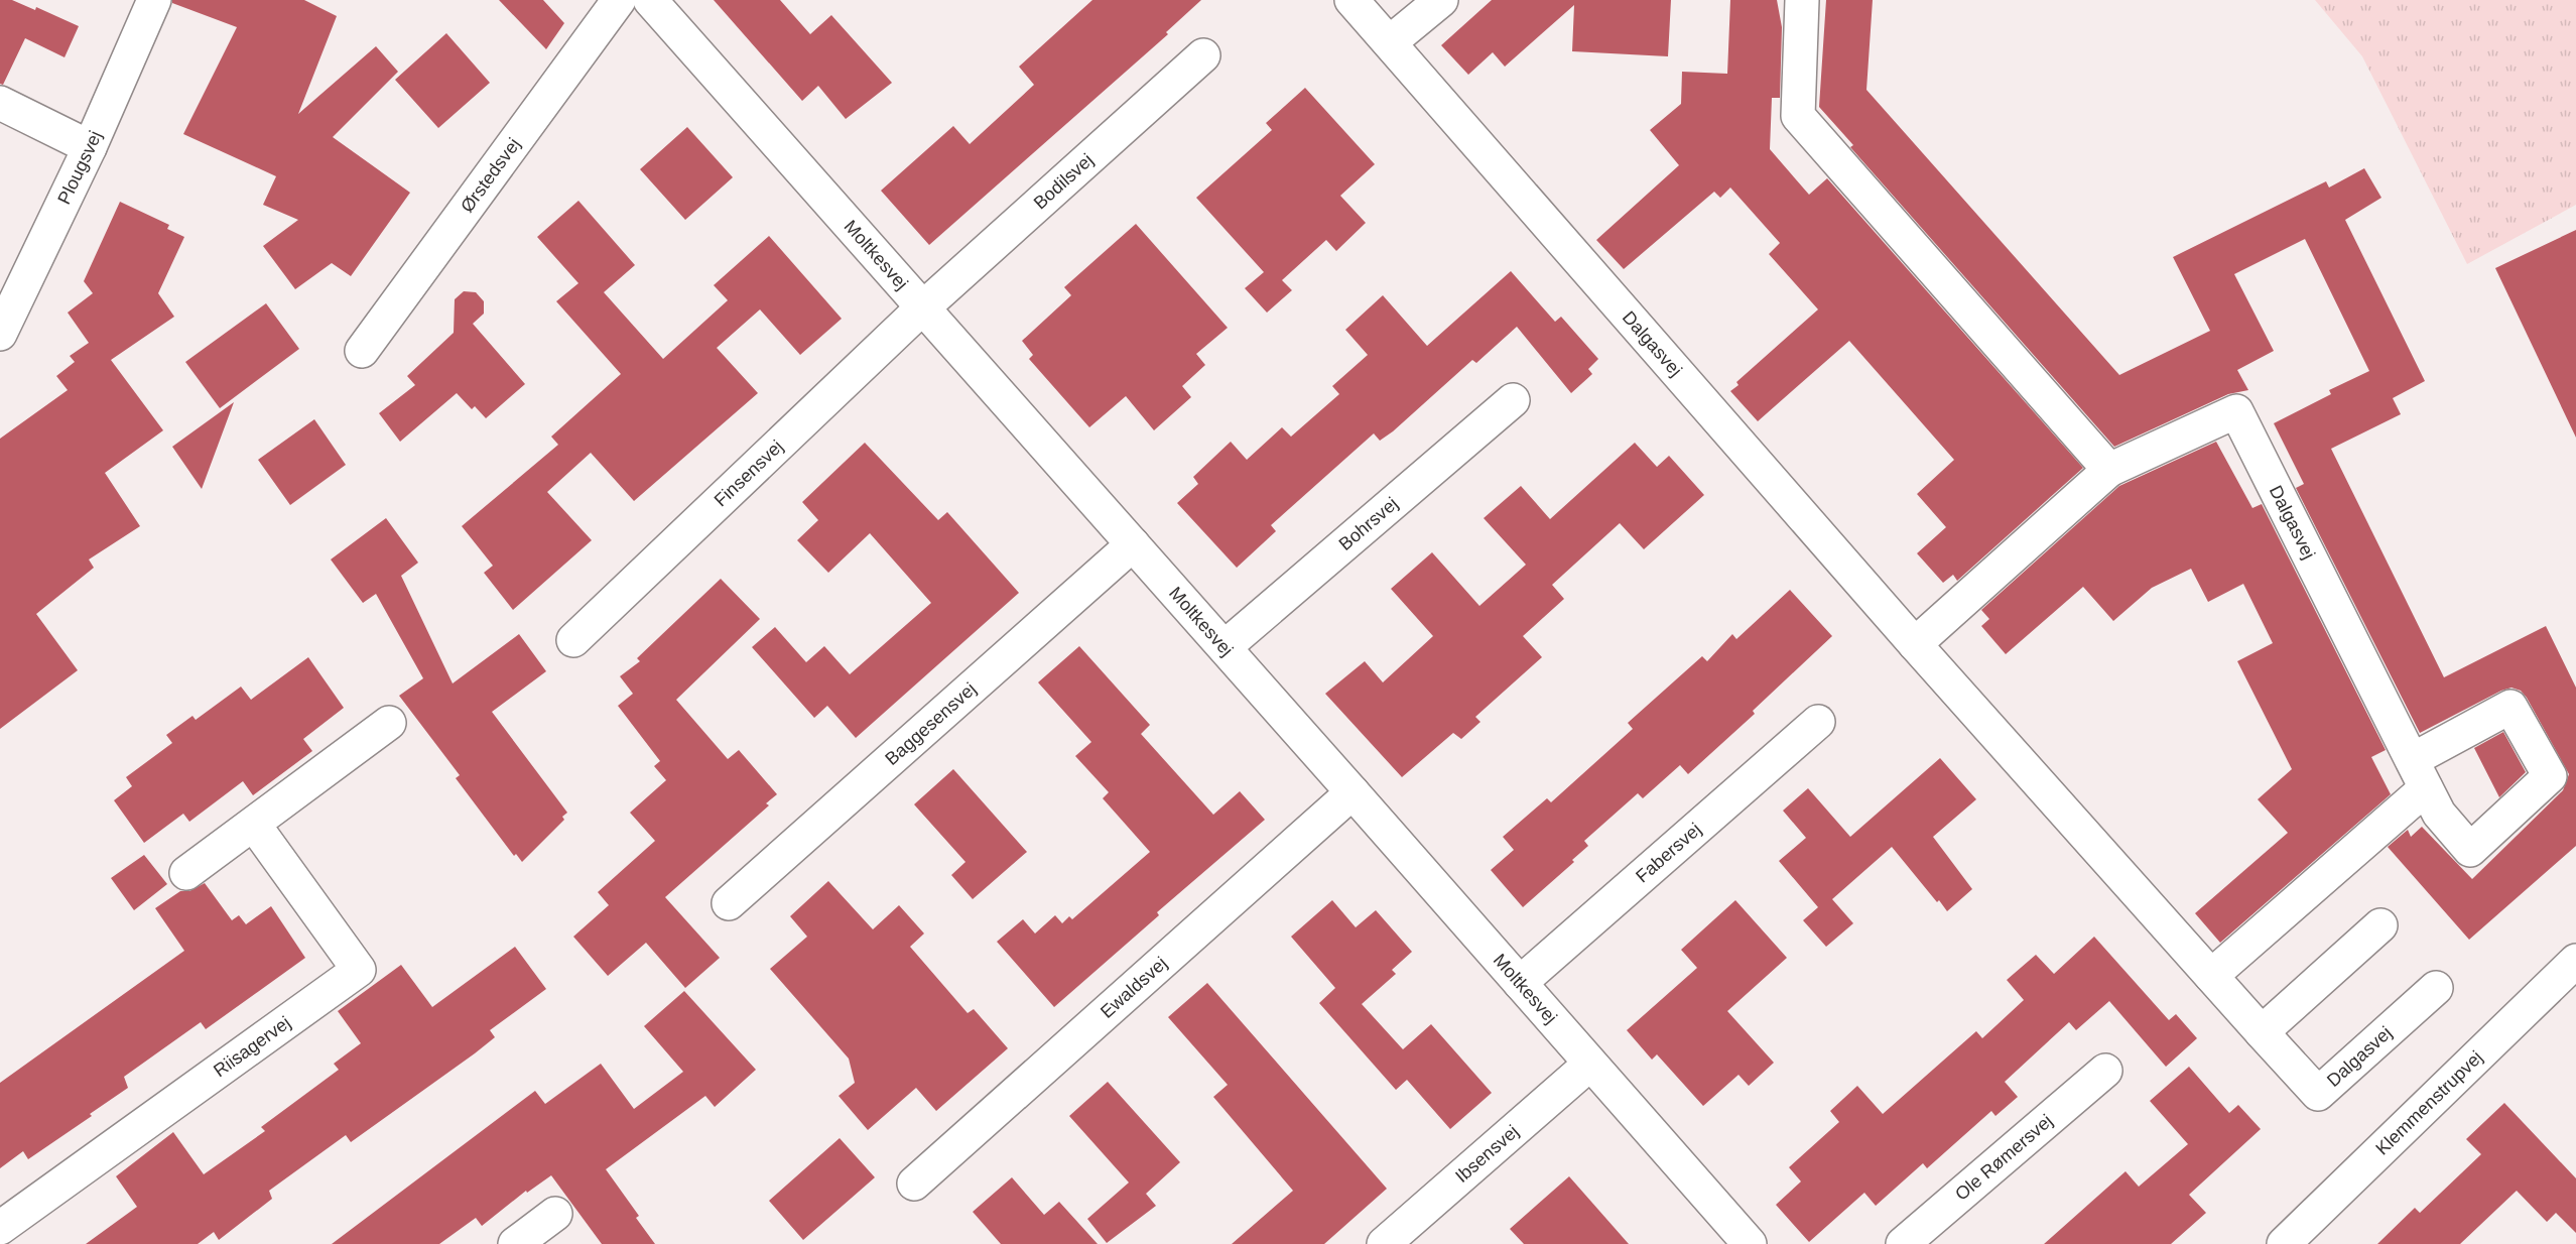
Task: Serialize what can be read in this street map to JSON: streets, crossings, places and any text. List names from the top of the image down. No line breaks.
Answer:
{"streets":{"street":["Plougsvej","Ørstedsvej","Bodilsvej","Moltkesvej","Dalgasvej","Finsensvej","Bohrsvej","Baggesensvej","Fabersvej","Ewaldsvej","Riisagervej","Klemmenstrupvej","Ibsensvej","Ole Rømersvej"]},"crossings":[["Bodilsvej","Moltkesvej"],["Bodilsvej","Finsensvej"],["Moltkesvej","Finsensvej"],["Moltkesvej","Bohrsvej"],["Moltkesvej","Baggesensvej"],["Moltkesvej","Fabersvej"],["Moltkesvej","Ewaldsvej"],["Moltkesvej","Ibsensvej"]]}
